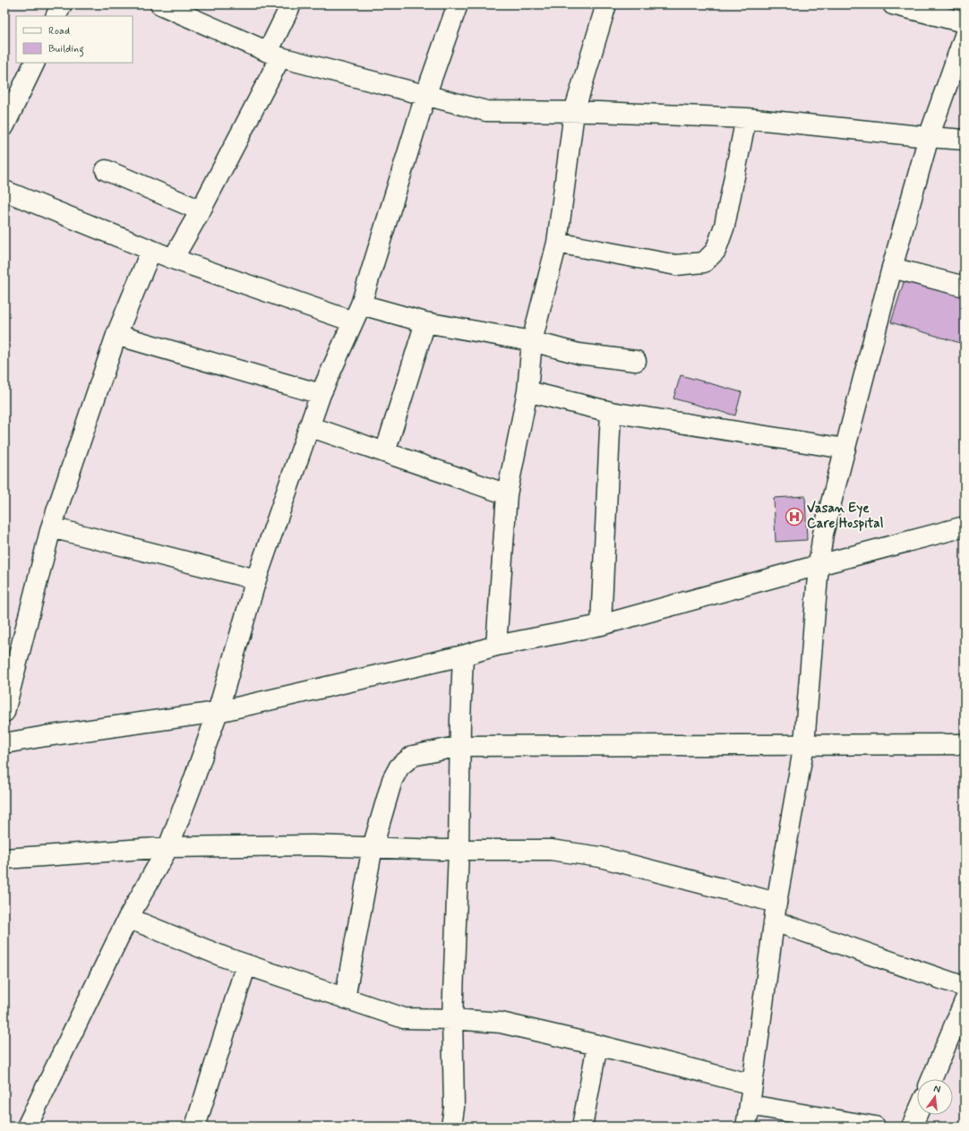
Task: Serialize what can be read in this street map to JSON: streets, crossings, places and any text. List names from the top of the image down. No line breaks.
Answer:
{"places":{"hospital":["Vasan Eye Care Hospital"]},"legend":["Road","Building"],"north":"top"}
